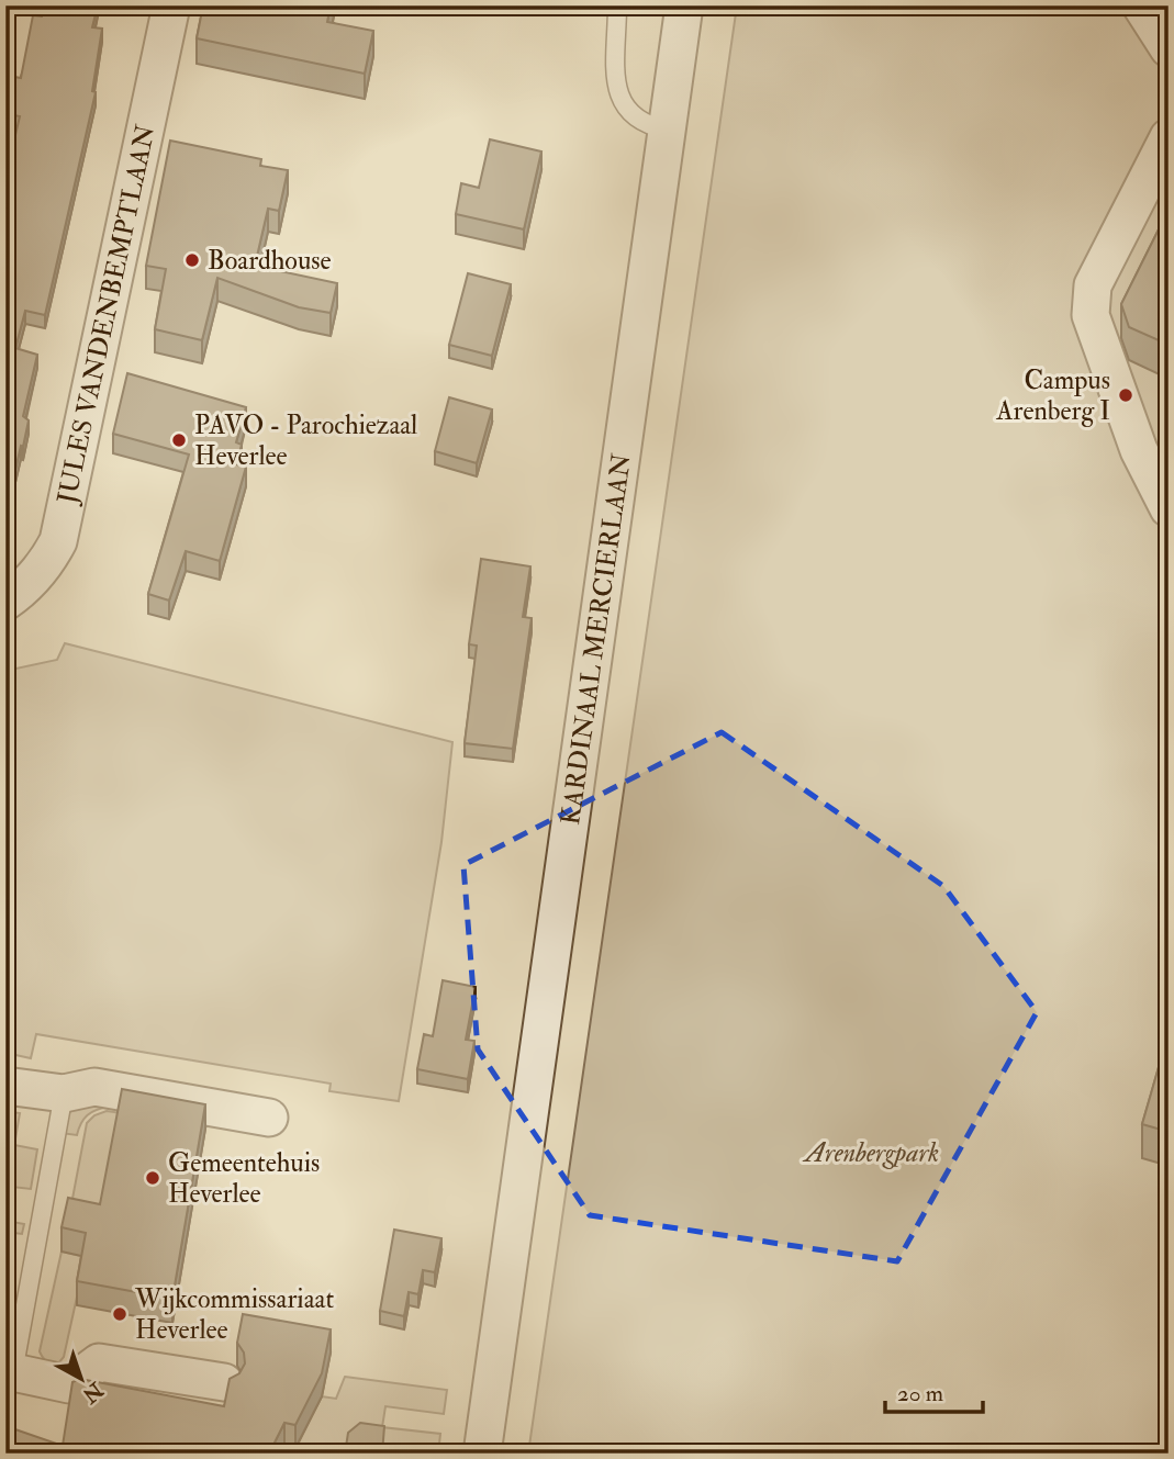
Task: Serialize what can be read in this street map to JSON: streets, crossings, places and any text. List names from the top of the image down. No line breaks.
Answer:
{"streets":{"street":["JULES VANDENBEMPTLAAN","KARDINAAL MERCIERLAAN"]},"parks":["Arenbergpark"],"places":["Boardhouse","Campus Arenberg I","PAVO - Parochiezaal Heverlee","Gemeentehuis Heverlee","Wijkcommissariaat Heverlee"],"scale_bar":"20 m","north":"bottom right"}
